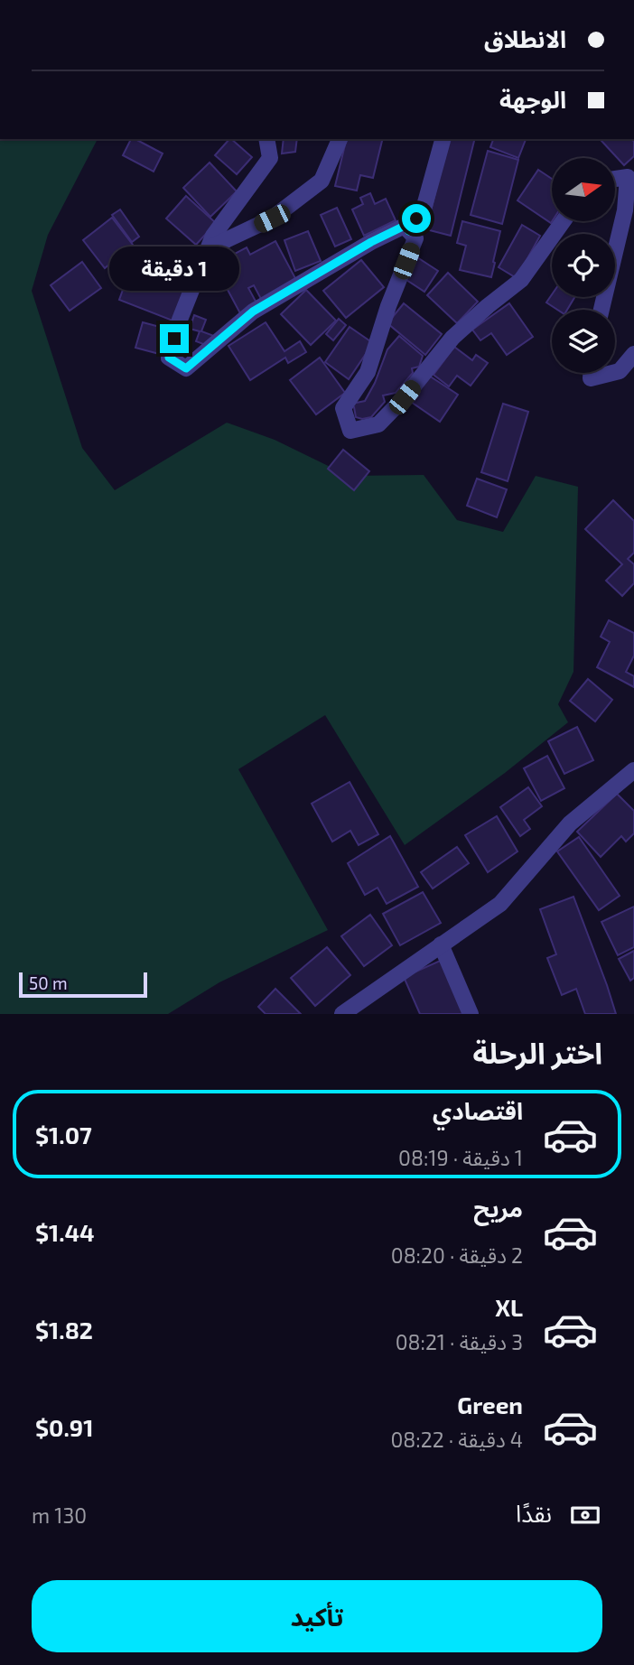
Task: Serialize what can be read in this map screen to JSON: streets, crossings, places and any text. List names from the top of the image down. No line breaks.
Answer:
{"scale_bar":"50 m","north":"right","page":{"banner":["الانطلاق","الوجهة"],"bubble":"1 دقيقة","scale":"50 m","heading":"اختر الرحلة","list":[{"name":"اقتصادي","note":"1 دقيقة · 08:19","value":"$1.07"},{"name":"مريح","note":"2 دقيقة · 08:20","value":"$1.44"},{"name":"XL","note":"3 دقيقة · 08:21","value":"$1.82"},{"name":"Green","note":"4 دقيقة · 08:22","value":"$0.91"}],"pay":["نقدًا","130 m"],"buttons":"تأكيد"}}
